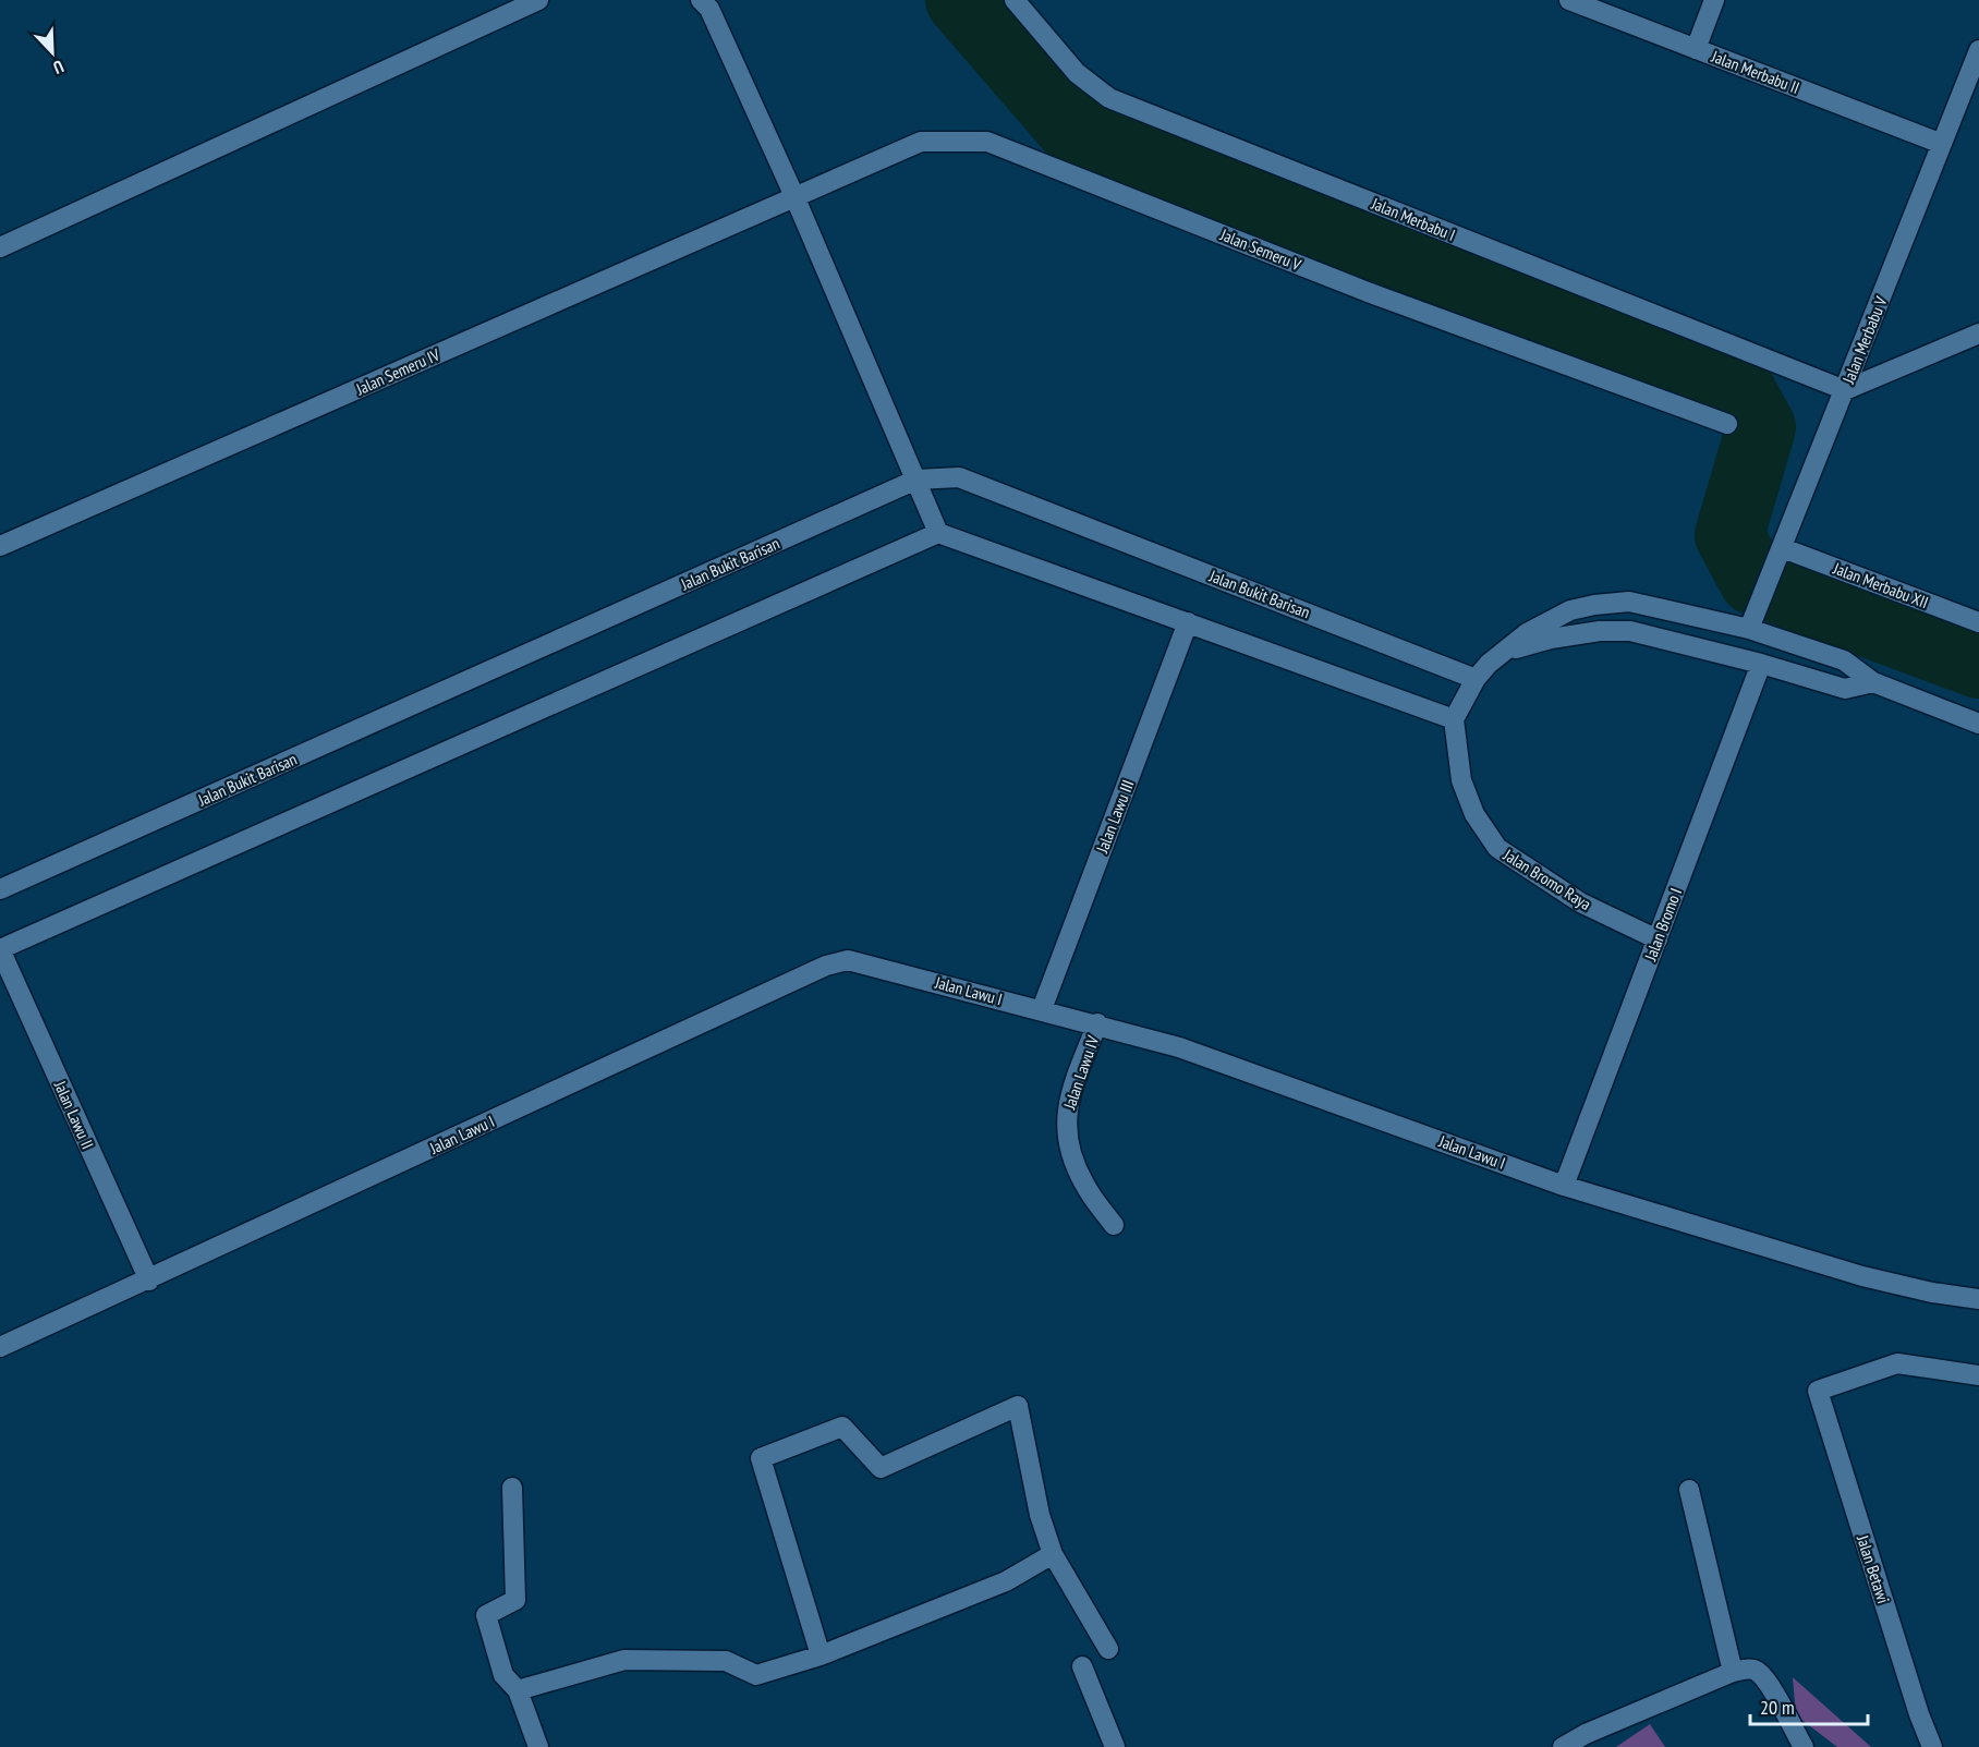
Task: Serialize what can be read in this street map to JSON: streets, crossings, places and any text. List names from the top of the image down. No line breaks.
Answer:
{"streets":{"street":["Jalan Merbabu II","Jalan Merbabu I","Jalan Semeru V","Jalan Merbabu V","Jalan Semeru IV","Jalan Bukit Barisan","Jalan Merbabu XII","Jalan Lawu III","Jalan Bromo Raya","Jalan Bromo I","Jalan Lawu I","Jalan Lawu IV","Jalan Lawu II","Jalan Betawi"]},"crossings":[["Jalan Merbabu II","Jalan Merbabu V"],["Jalan Merbabu I","Jalan Merbabu V"],["Jalan Semeru V","Jalan Semeru IV"],["Jalan Merbabu V","Jalan Merbabu XII"],["Jalan Lawu III","Jalan Lawu I"],["Jalan Bromo Raya","Jalan Bromo I"],["Jalan Bromo I","Jalan Lawu I"],["Jalan Lawu I","Jalan Lawu IV"],["Jalan Lawu I","Jalan Lawu II"]],"scale_bar":"20 m","north":"bottom right"}
